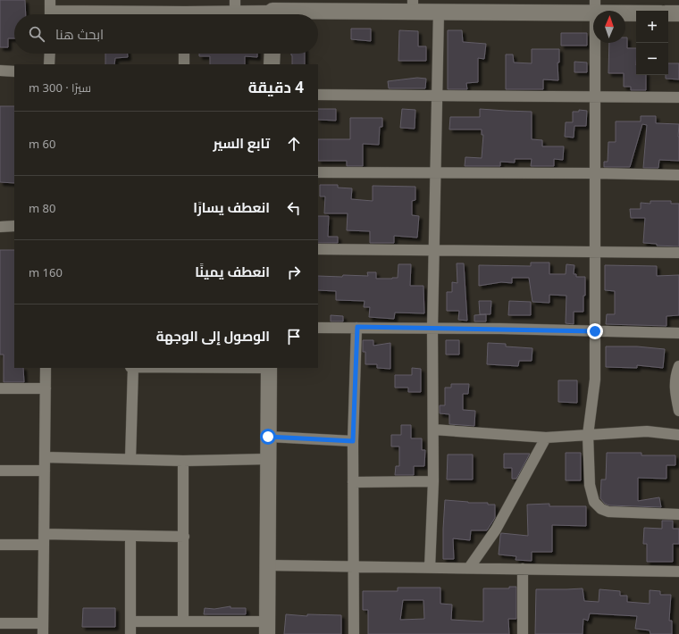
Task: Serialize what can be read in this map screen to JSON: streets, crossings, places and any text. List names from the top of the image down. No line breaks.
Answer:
{"north":"top","page":{"map_buttons":["+","−"],"search":"ابحث هنا","heading":["4 دقيقة","سيرًا · 300 m"],"list":[["تابع السير","60 m"],["انعطف يسارًا","80 m"],["انعطف يمينًا","160 m"],"الوصول إلى الوجهة"]}}
